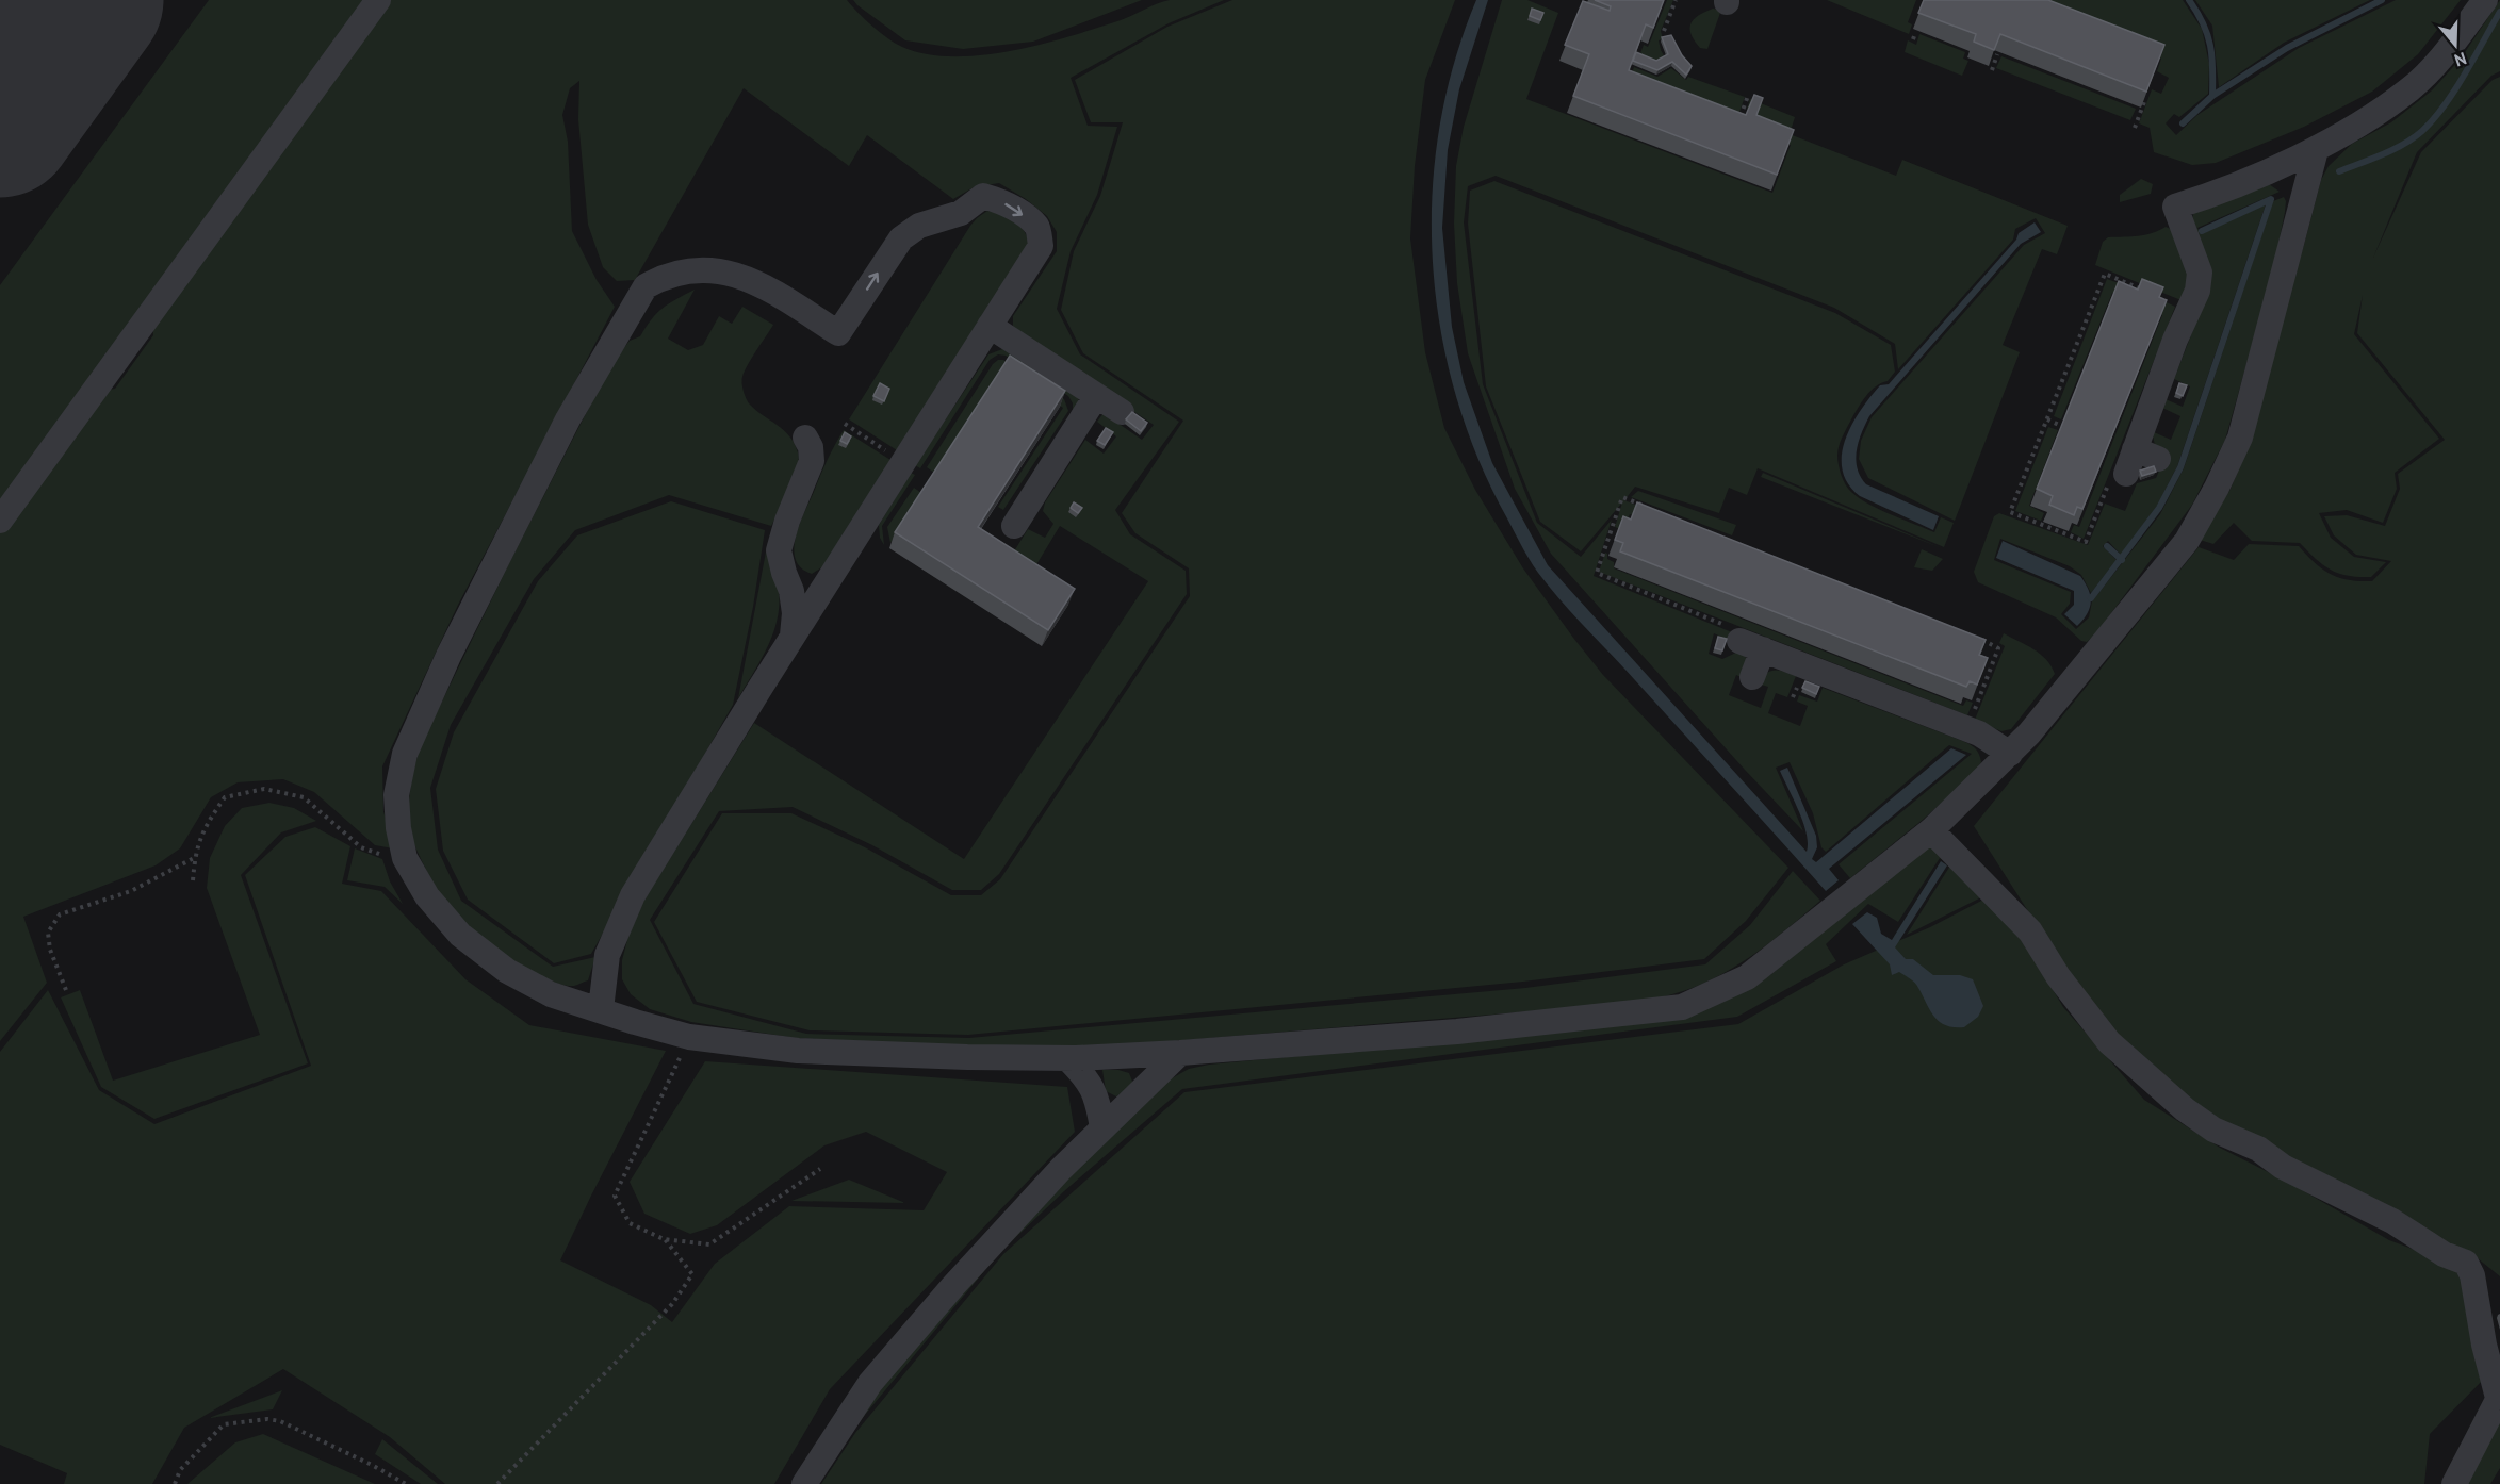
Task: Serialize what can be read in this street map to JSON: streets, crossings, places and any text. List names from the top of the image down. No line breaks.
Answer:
{"north":"bottom"}
